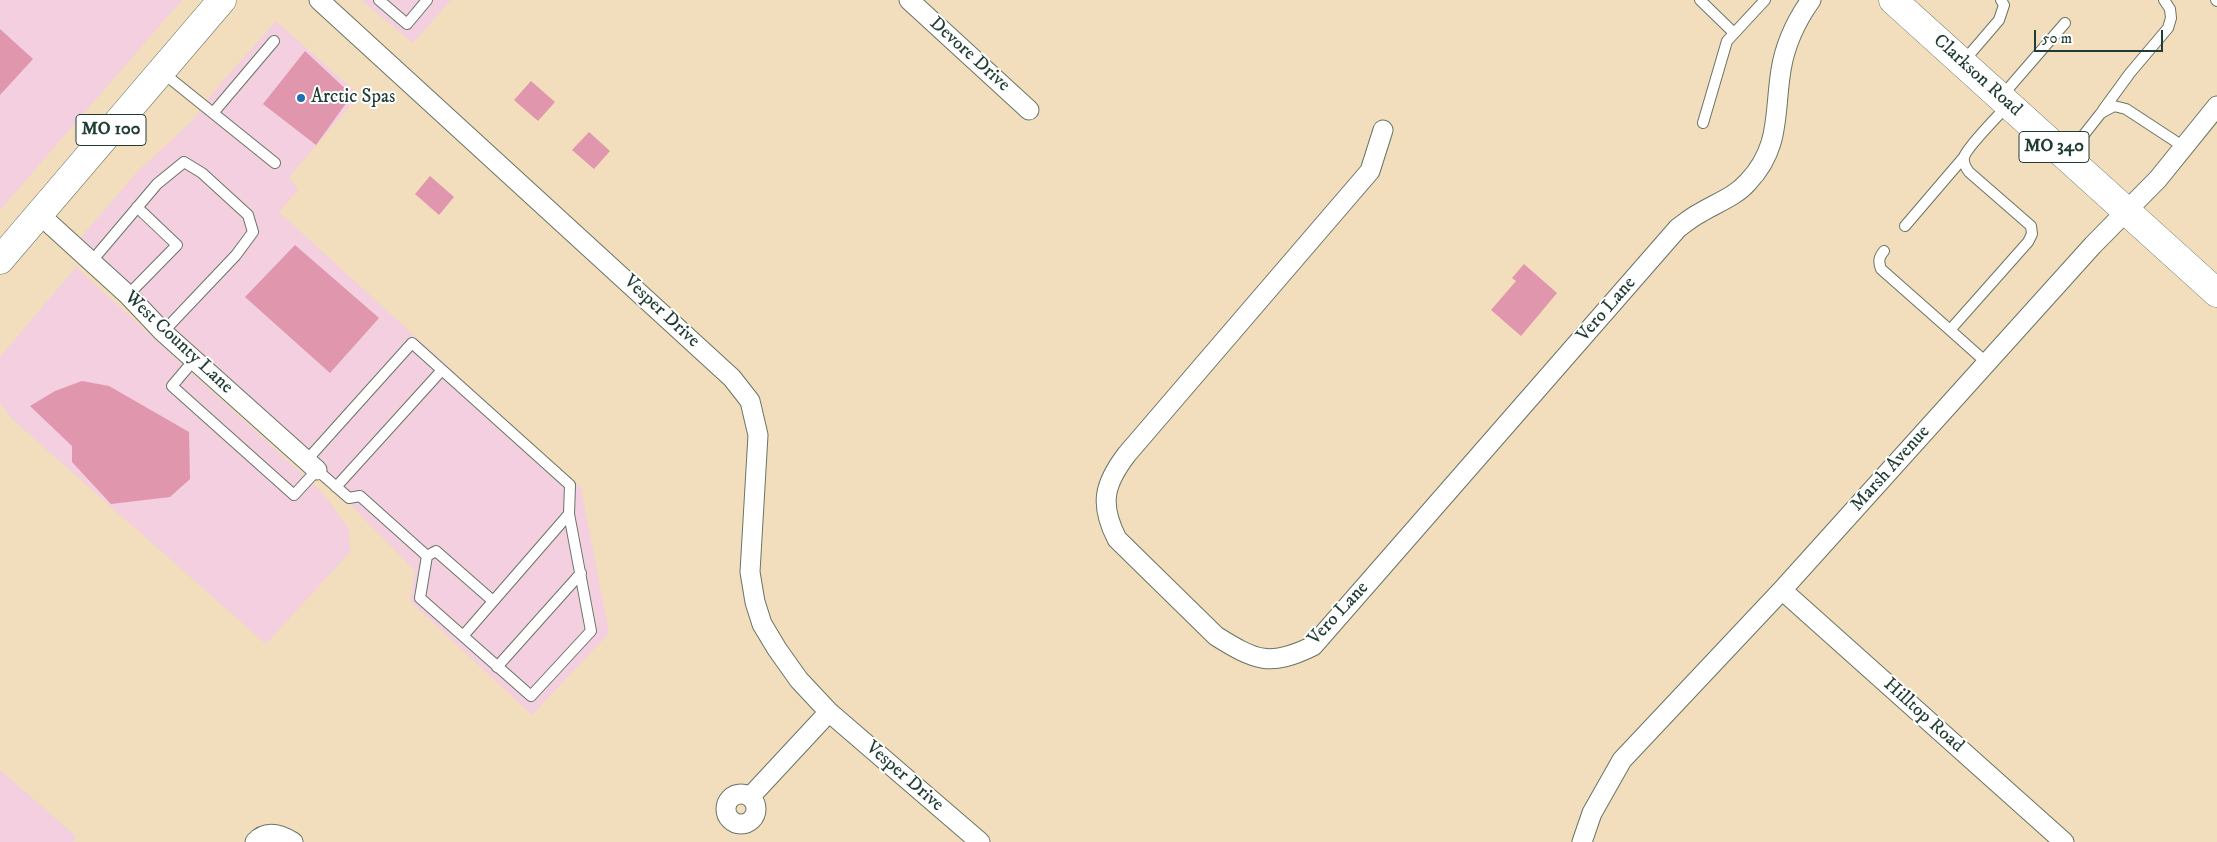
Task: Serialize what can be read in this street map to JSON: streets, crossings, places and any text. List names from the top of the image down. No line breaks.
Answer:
{"streets":{"main road":["Clarkson Road","MO 100","MO 340"],"street":["Devore Drive","Vero Lane","Vesper Drive","West County Lane","Marsh Avenue","Hilltop Road"]},"crossings":[["Clarkson Road","Marsh Avenue"],["MO 100","West County Lane"],["Marsh Avenue","Hilltop Road"]],"places":["Arctic Spas"],"scale_bar":"50 m"}
